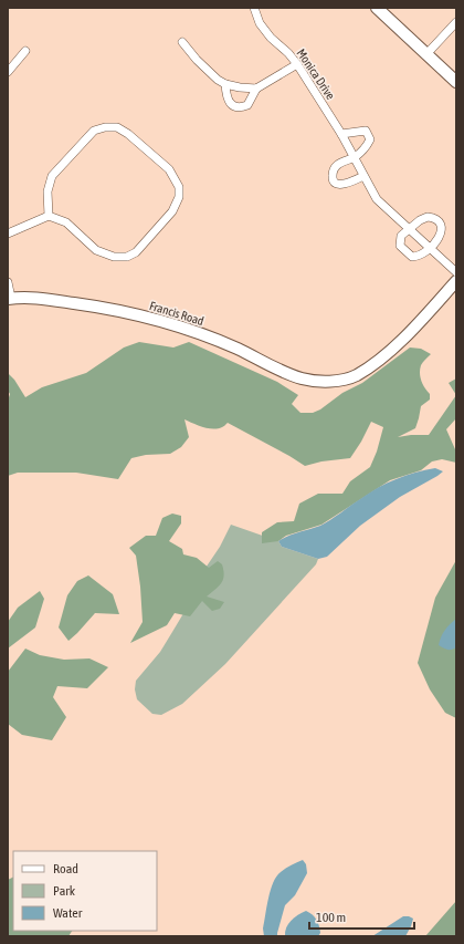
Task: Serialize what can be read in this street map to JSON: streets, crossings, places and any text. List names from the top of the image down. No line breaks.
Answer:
{"streets":{"street":["Monica Drive","Francis Road"]},"legend":["Road","Park","Water"],"scale_bar":"100 m"}
